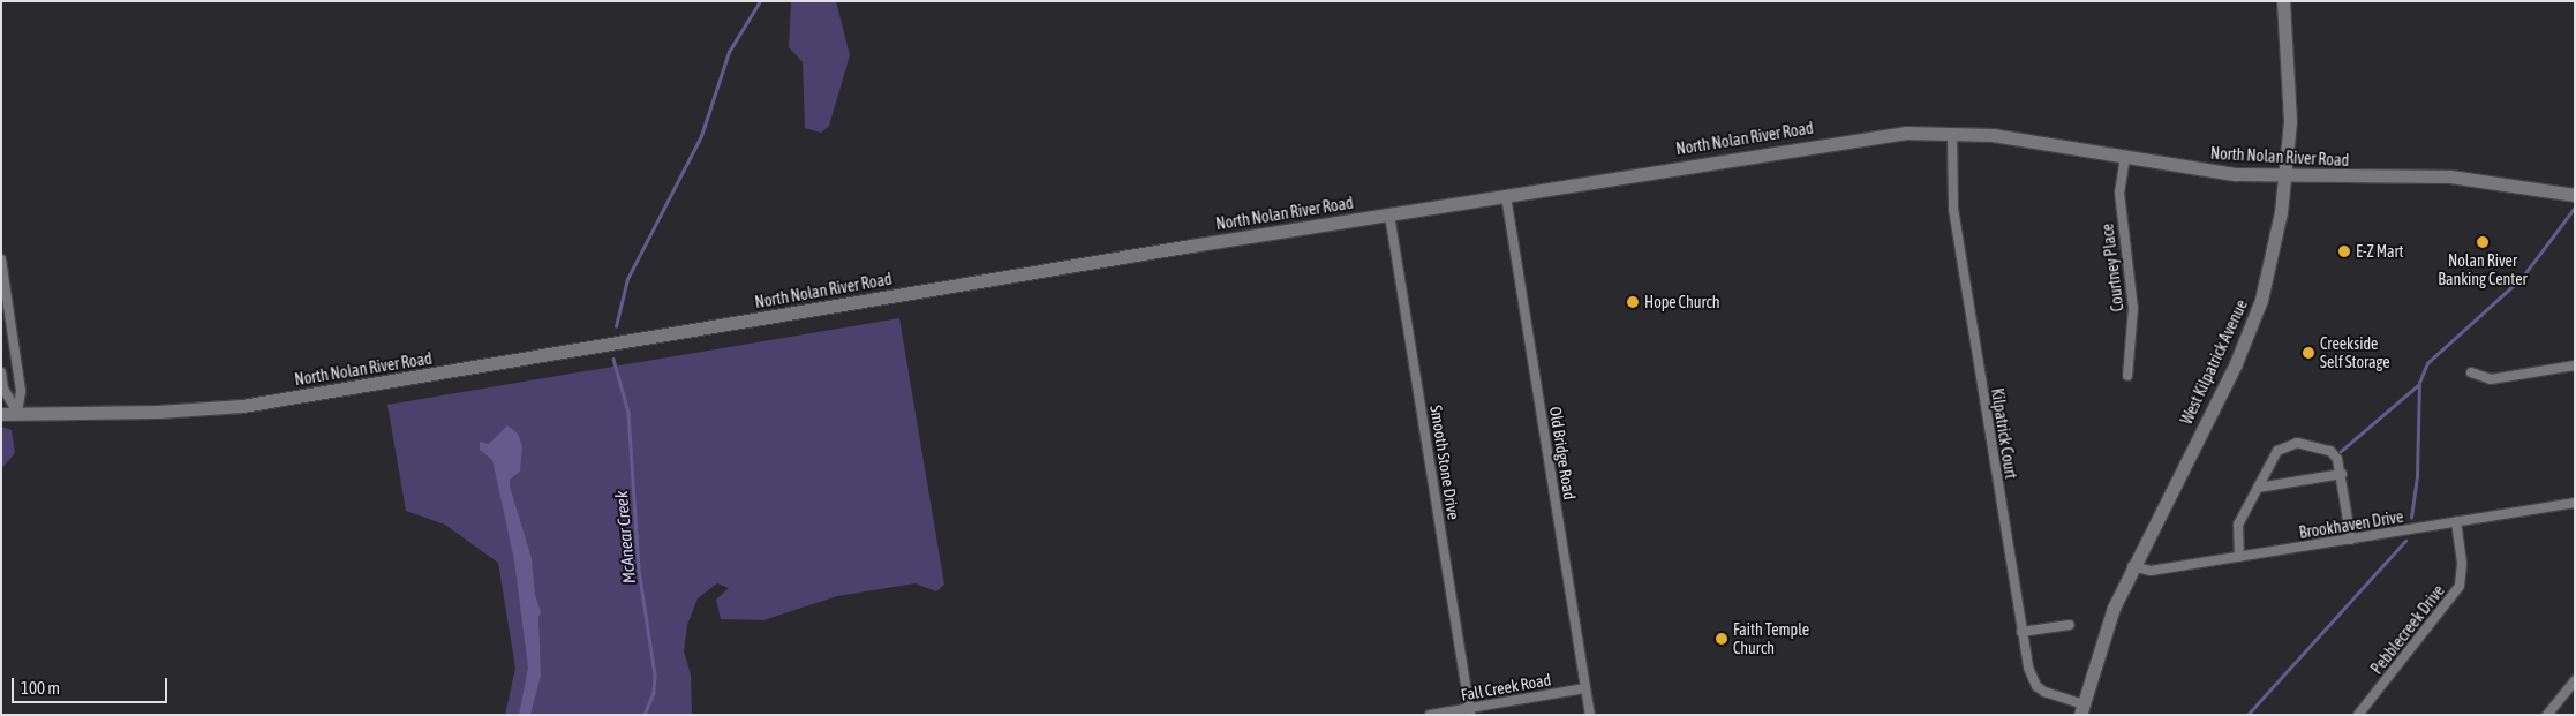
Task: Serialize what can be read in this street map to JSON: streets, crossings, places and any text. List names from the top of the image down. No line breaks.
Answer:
{"streets":{"main road":["North Nolan River Road","West Kilpatrick Avenue"],"street":["Courtney Place","Kilpatrick Court","Old Bridge Road","Smooth Stone Drive","Brookhaven Drive","Pebblecreek Drive","Fall Creek Road"]},"crossings":[["North Nolan River Road","Courtney Place"],["North Nolan River Road","West Kilpatrick Avenue"],["North Nolan River Road","Kilpatrick Court"],["North Nolan River Road","Old Bridge Road"],["North Nolan River Road","Smooth Stone Drive"],["West Kilpatrick Avenue","Kilpatrick Court"],["West Kilpatrick Avenue","Brookhaven Drive"],["Old Bridge Road","Fall Creek Road"],["Smooth Stone Drive","Fall Creek Road"],["Brookhaven Drive","Pebblecreek Drive"]],"water":["McAnear Creek"],"places":["Nolan River Banking Center","E-Z Mart","Hope Church","Creekside Self Storage","Faith Temple Church"],"scale_bar":"100 m"}
